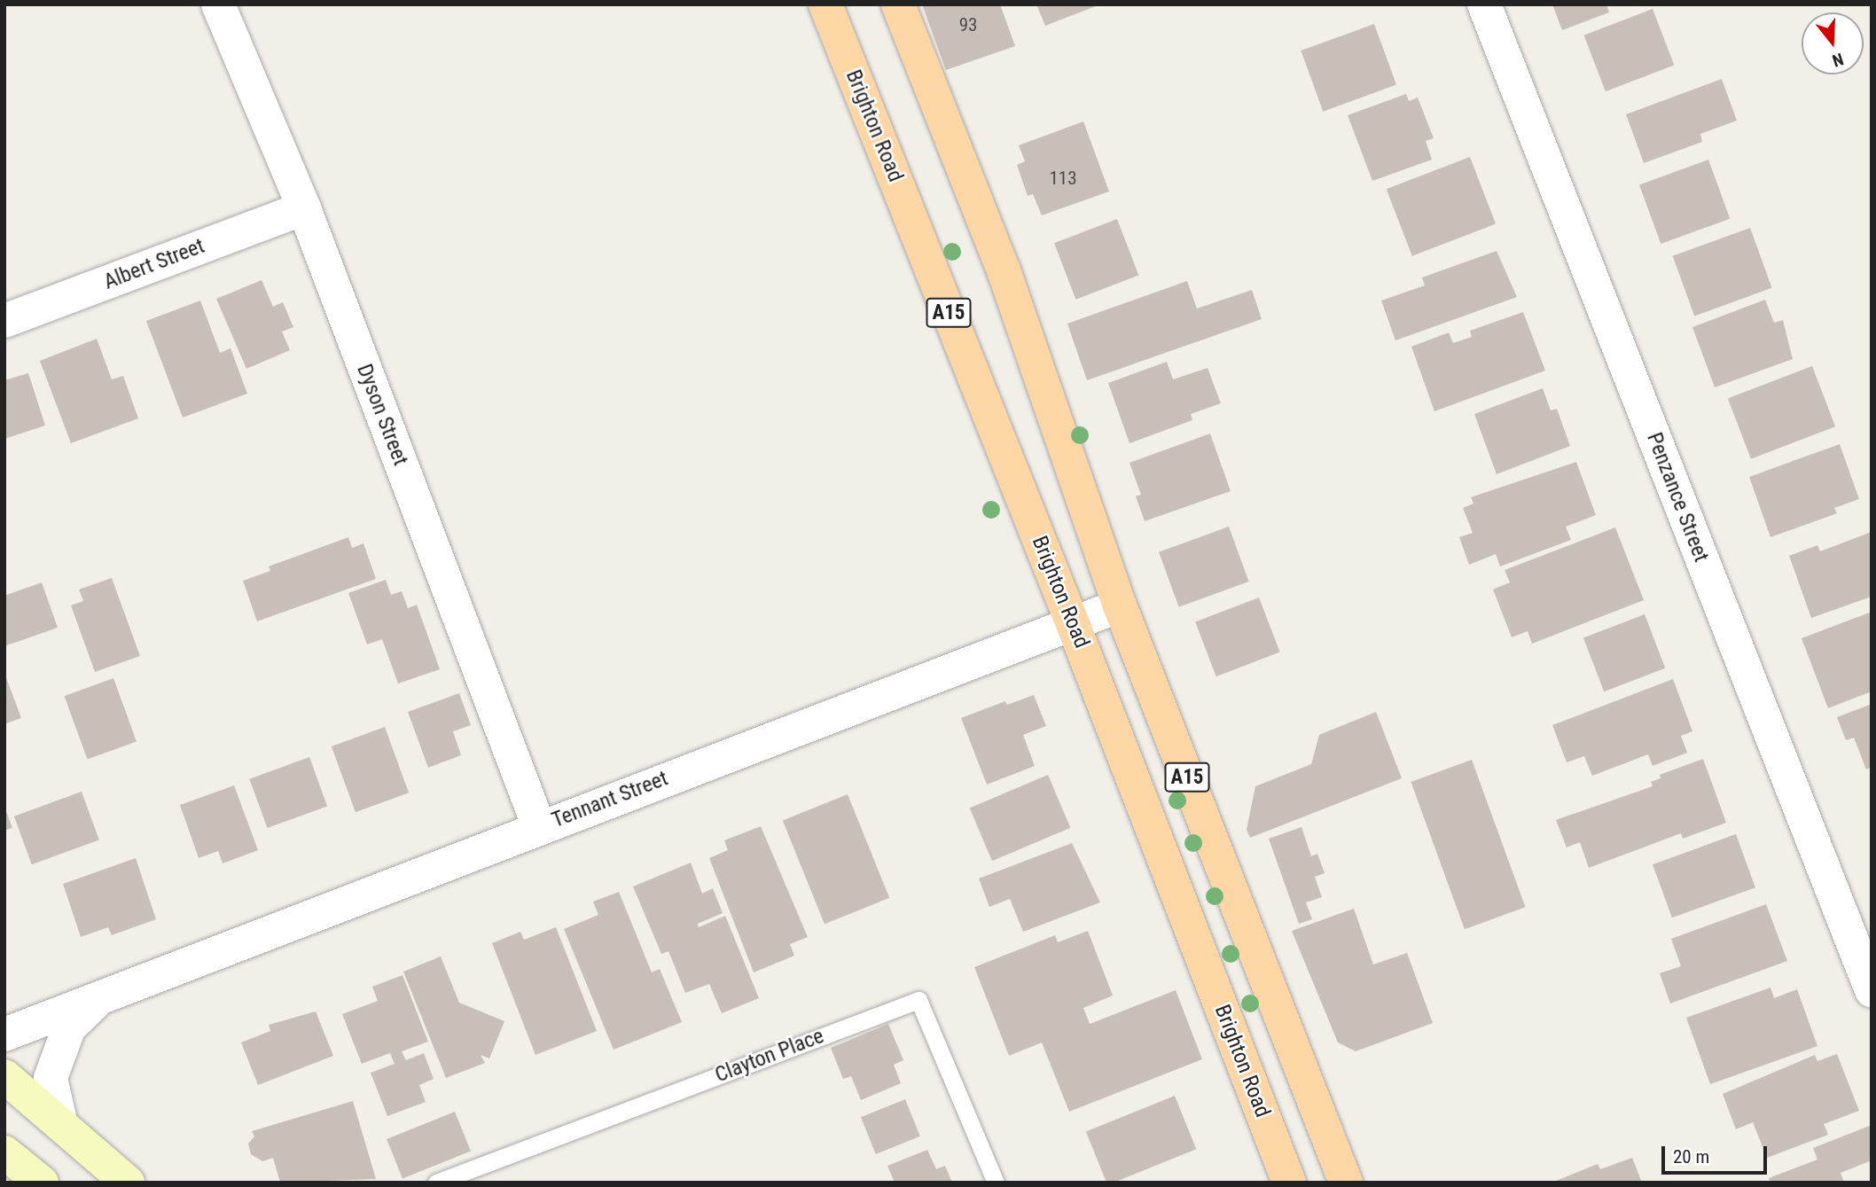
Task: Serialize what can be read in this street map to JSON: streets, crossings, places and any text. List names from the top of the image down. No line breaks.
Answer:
{"streets":{"main road":["Brighton Road","A15"],"street":["Albert Street","Dyson Street","Penzance Street","Tennant Street"],"lane":["Clayton Place"]},"crossings":[["Brighton Road","Tennant Street"],["Albert Street","Dyson Street"],["A15","Tennant Street"],["Dyson Street","Tennant Street"]],"house_numbers":["93","113"],"scale_bar":"20 m","north":"bottom"}
